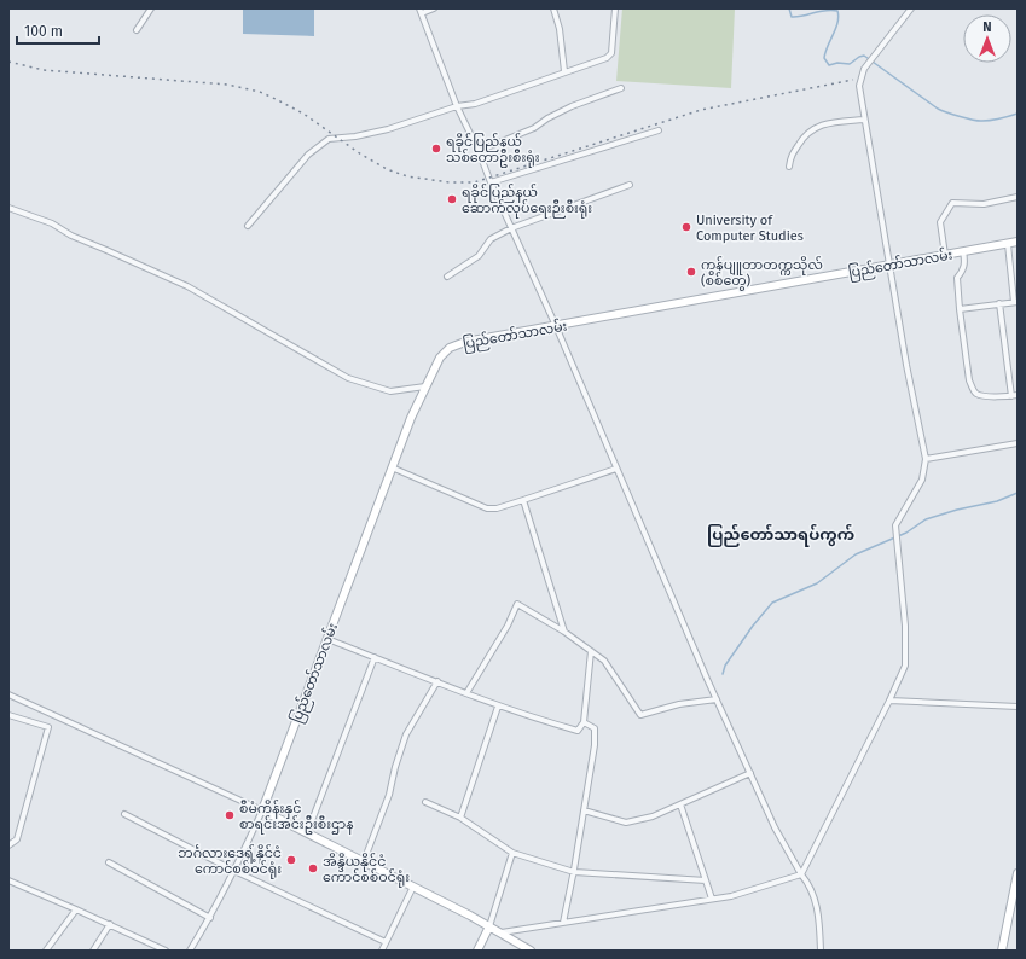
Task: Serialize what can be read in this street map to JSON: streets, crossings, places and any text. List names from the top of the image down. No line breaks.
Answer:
{"streets":{"street":["ပြည်တော်သာလမ်း"]},"districts":["ပြည်တော်သာရပ်ကွက်"],"places":["ရခိုင်ပြည်နယ် သစ်တောဦးစီးရုံး","ရခိုင်ပြည်နယ် ဆောက်လုပ်ရေးဉီးစီးရုံး","University of Computer Studies","ကွန်ပျူတာတက္ကသိုလ် (စစ်တွေ)","စီမံကိန်းနှင့် စာရင်းအင်းဦးစီးဌာန","ဘင်္ဂလားဒေရှ့်နိုင်ငံ ကောင်စစ်ဝင်ရုံး","အိန္ဒိယနိုင်ငံ ကောင်စစ်ဝင်ရုံး"],"scale_bar":"100 m","north":"top"}
